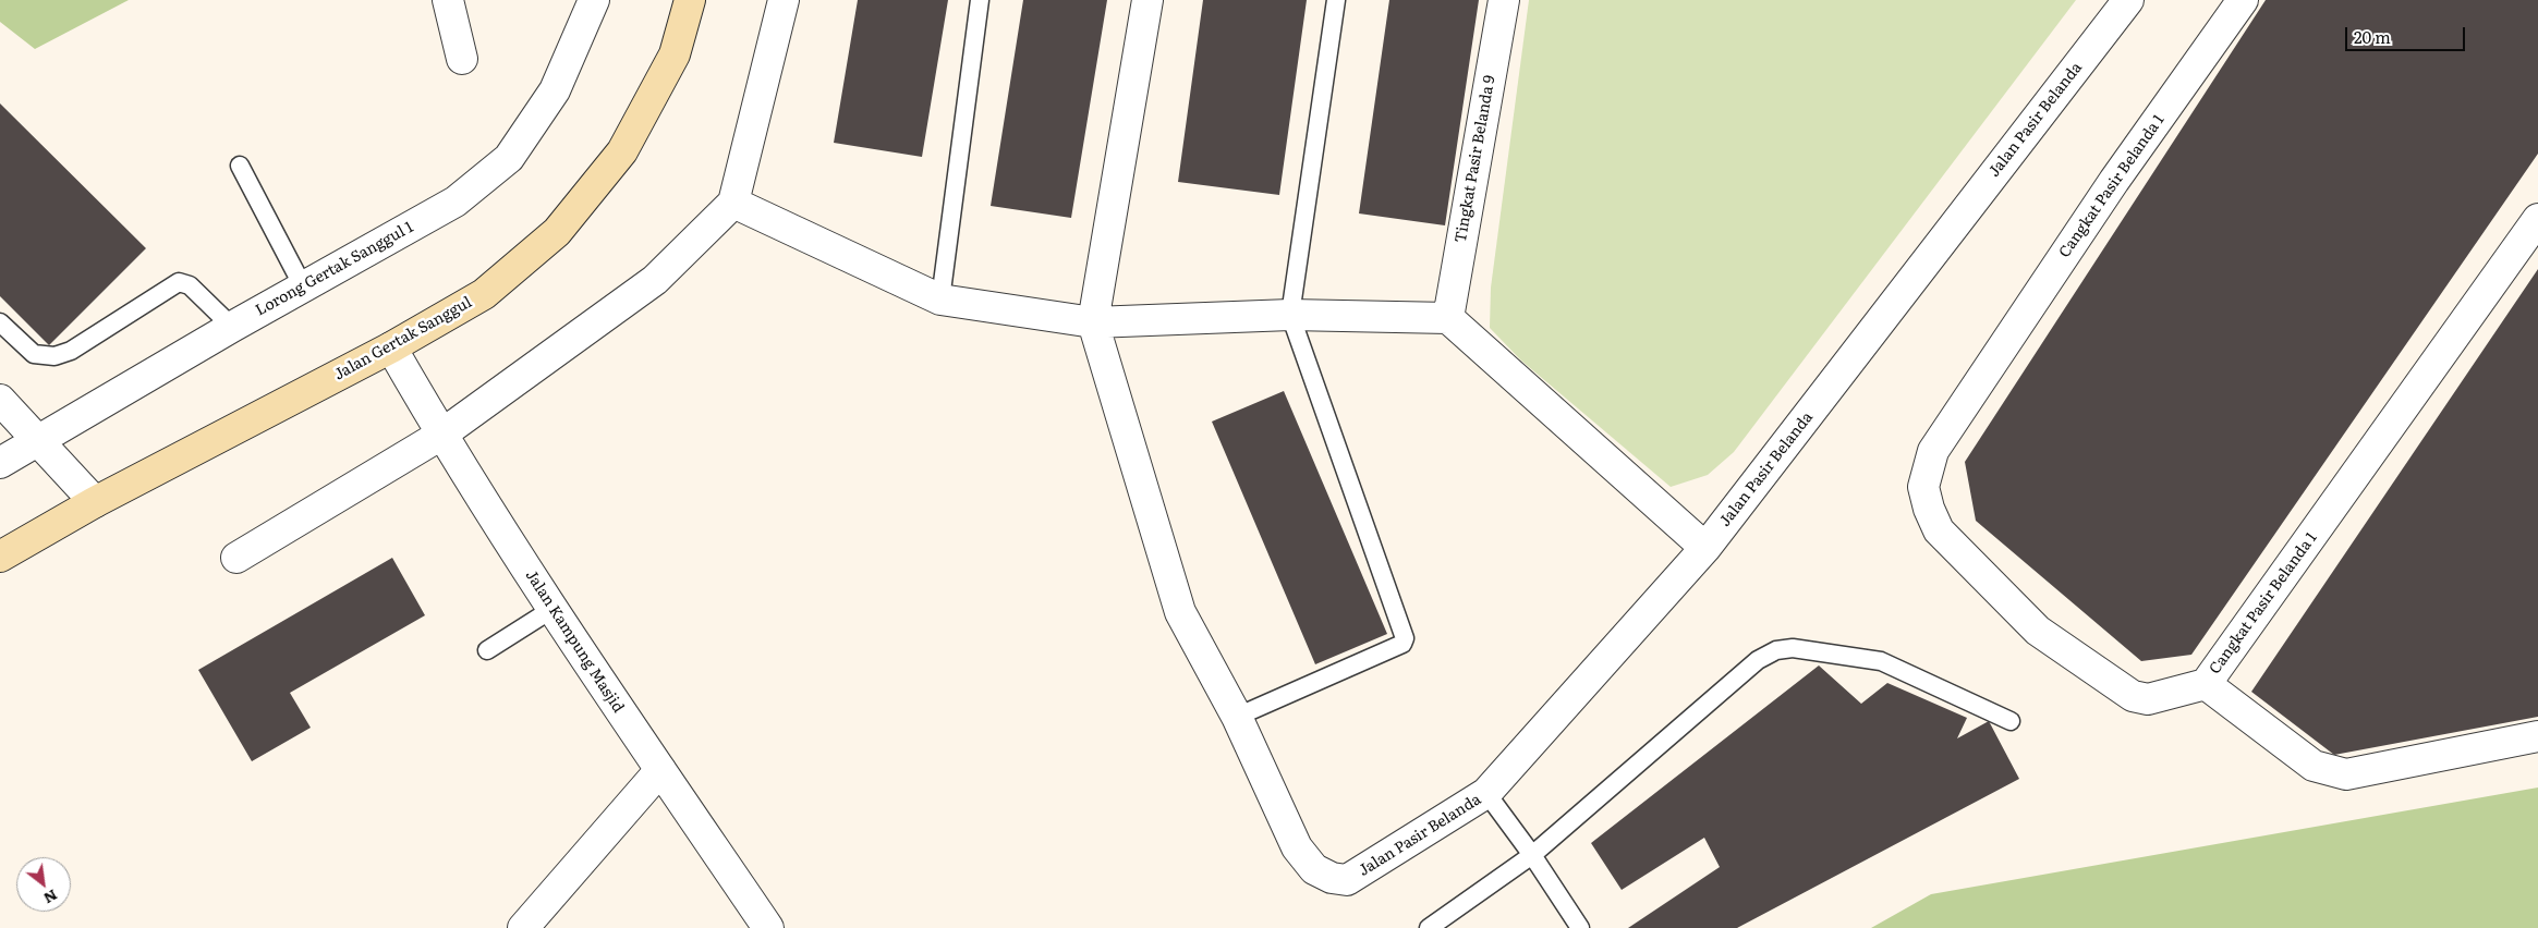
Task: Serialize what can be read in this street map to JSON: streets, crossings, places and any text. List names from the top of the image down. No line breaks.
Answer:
{"streets":{"main road":["Jalan Gertak Sanggul"],"street":["Jalan Pasir Belanda","Tingkat Pasir Belanda 9","Cangkat Pasir Belanda 1","Lorong Gertak Sanggul 1","Jalan Kampung Masjid"]},"crossings":[["Jalan Gertak Sanggul","Jalan Kampung Masjid"]],"scale_bar":"20 m","north":"bottom right"}
